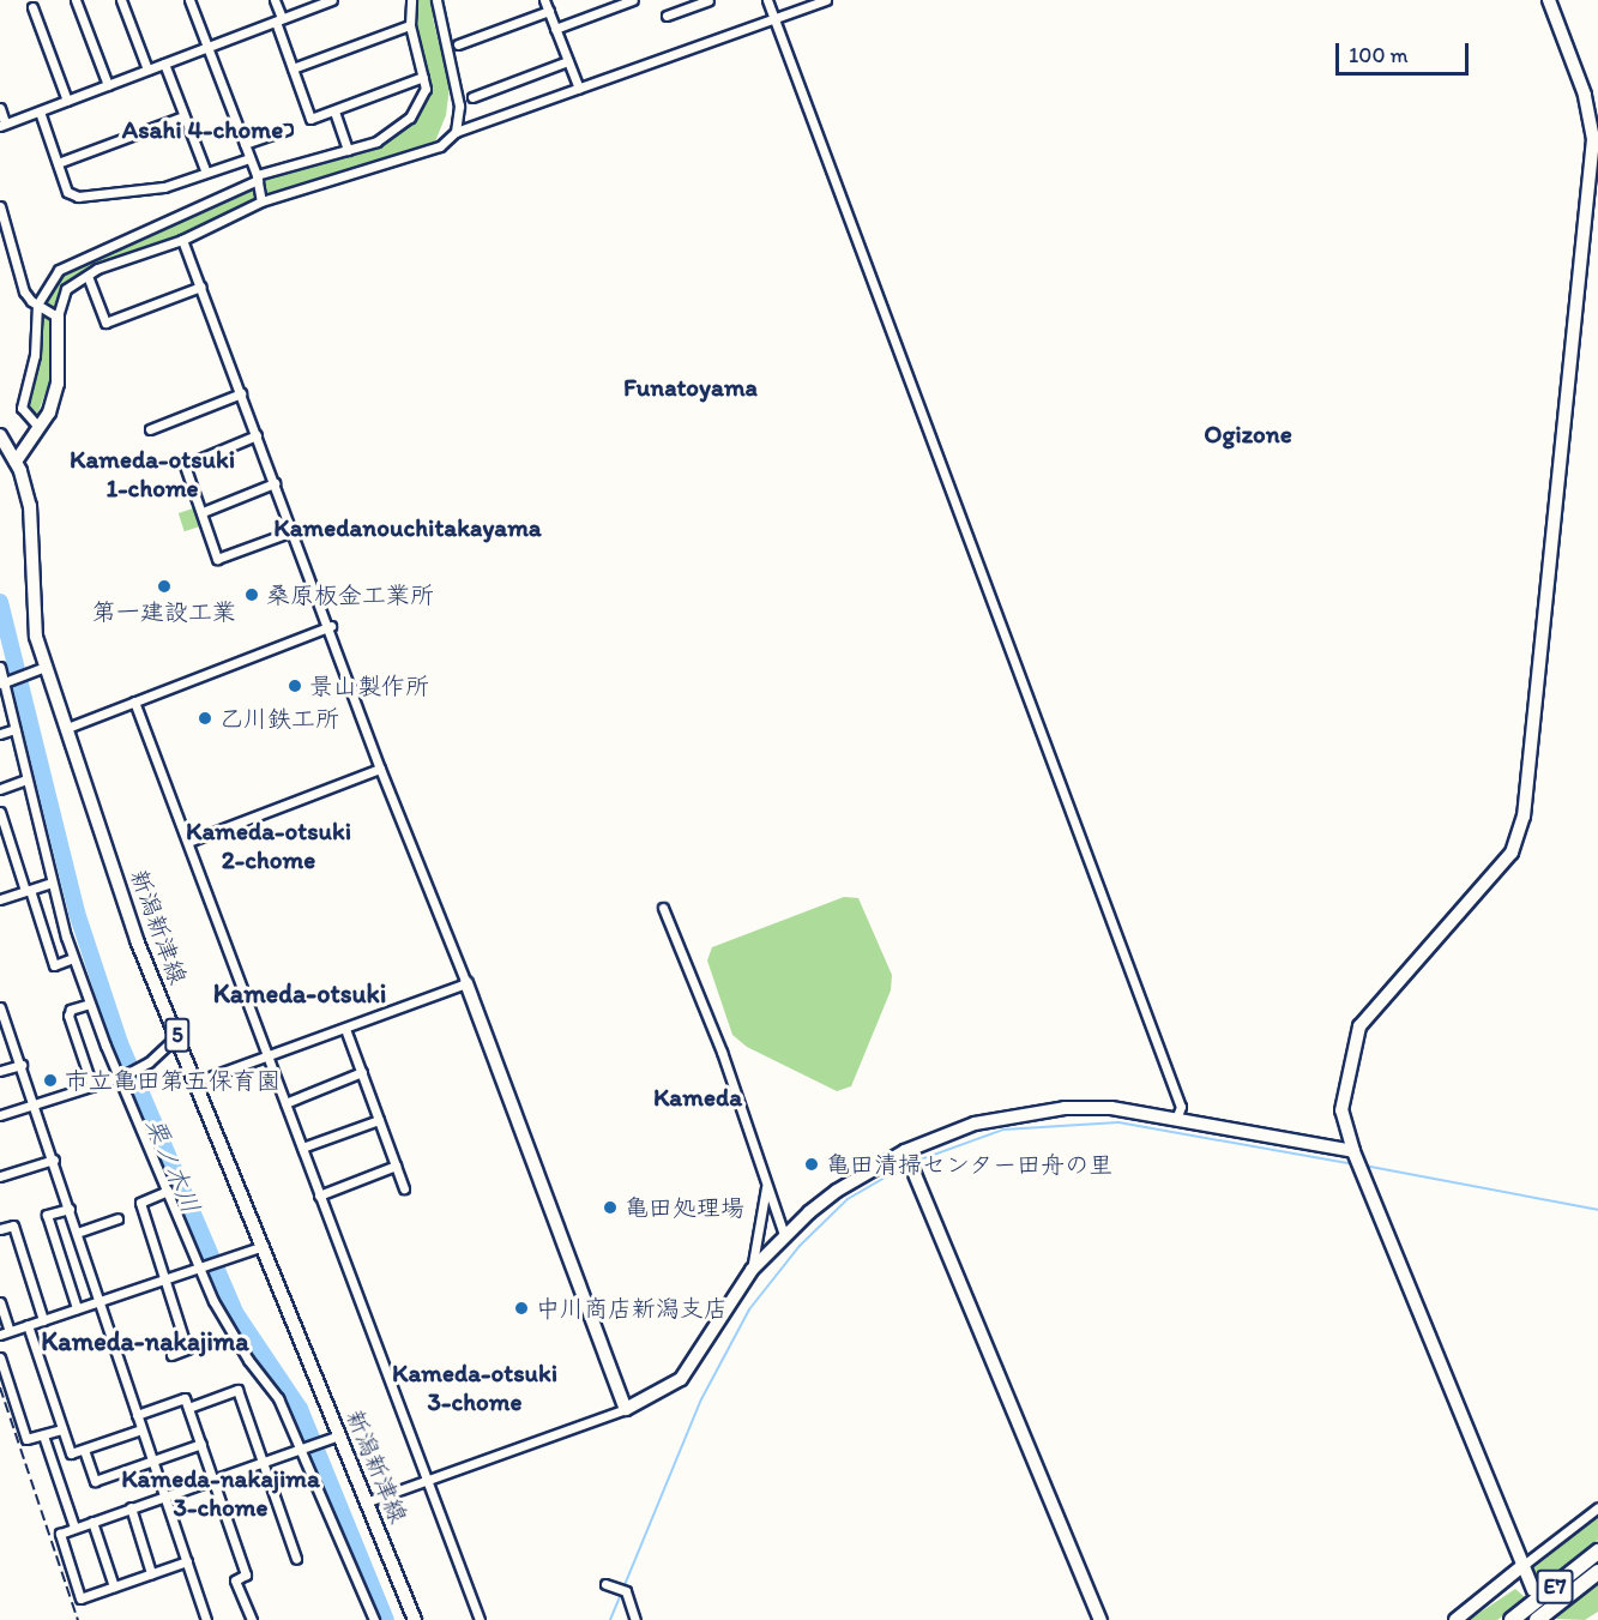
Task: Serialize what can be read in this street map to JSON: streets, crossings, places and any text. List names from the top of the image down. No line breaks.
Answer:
{"streets":{"highway":["E7"],"street":["新潟新津線","5"]},"districts":["Asahi 4-chome","Funatoyama","Ogizone","Kameda-otsuki 1-chome","Kamedanouchitakayama","Kameda-otsuki 2-chome","Kameda-otsuki","Kameda","Kameda-nakajima","Kameda-otsuki 3-chome","Kameda-nakajima 3-chome"],"water":["栗ノ木川"],"places":["第一建設工業","桑原板金工業所","景山製作所","乙川鉄工所","市立亀田第五保育園","亀田清掃センター田舟の里","亀田処理場","中川商店新潟支店"],"scale_bar":"100 m"}
